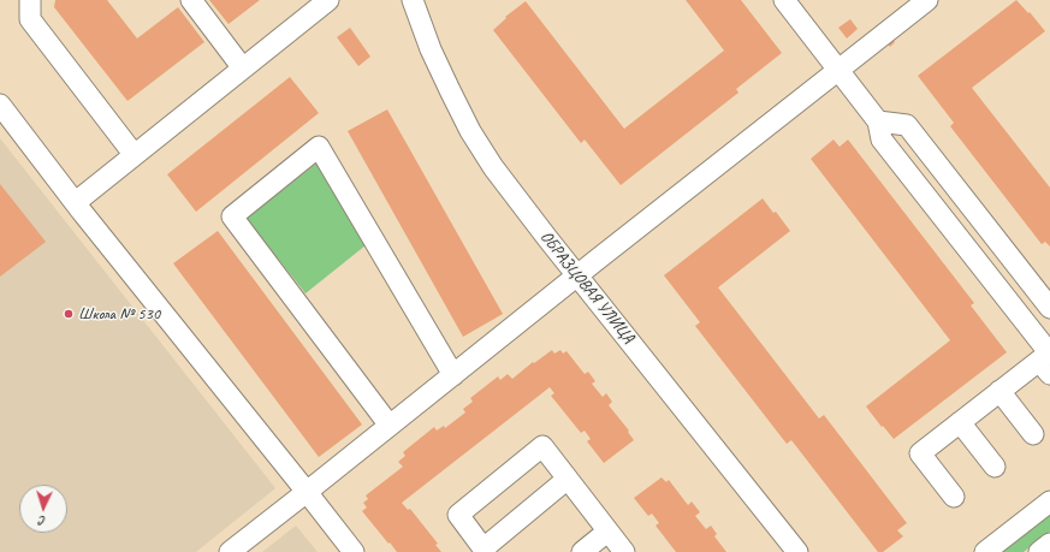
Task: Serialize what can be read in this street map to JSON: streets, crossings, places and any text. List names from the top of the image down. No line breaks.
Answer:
{"streets":{"street":["ОБРАЗЦОВАЯ УЛИЦА"]},"places":["Школа № 530"],"north":"bottom"}
